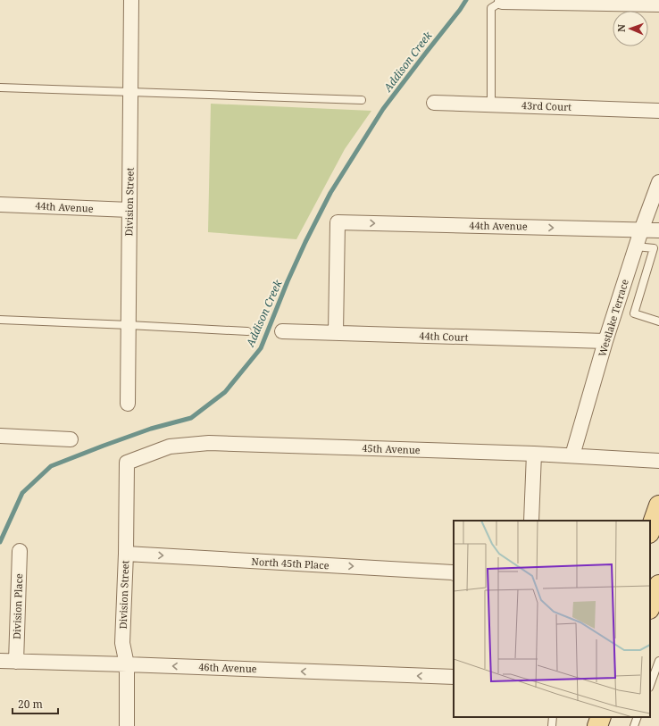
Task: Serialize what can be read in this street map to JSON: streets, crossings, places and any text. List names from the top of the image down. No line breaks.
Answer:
{"streets":{"street":["43rd Court","Division Street","44th Avenue","Westlake Terrace","44th Court","45th Avenue","North 45th Place","Division Place","46th Avenue"]},"crossings":[["Division Street","44th Avenue"],["Division Street","45th Avenue"],["Division Street","North 45th Place"],["Division Street","46th Avenue"],["44th Avenue","Westlake Terrace"],["44th Avenue","44th Court"],["Westlake Terrace","44th Court"],["Westlake Terrace","45th Avenue"],["Division Place","46th Avenue"]],"one_way":["North 45th Place","46th Avenue"],"water":["Addison Creek"],"scale_bar":"20 m","north":"left"}
